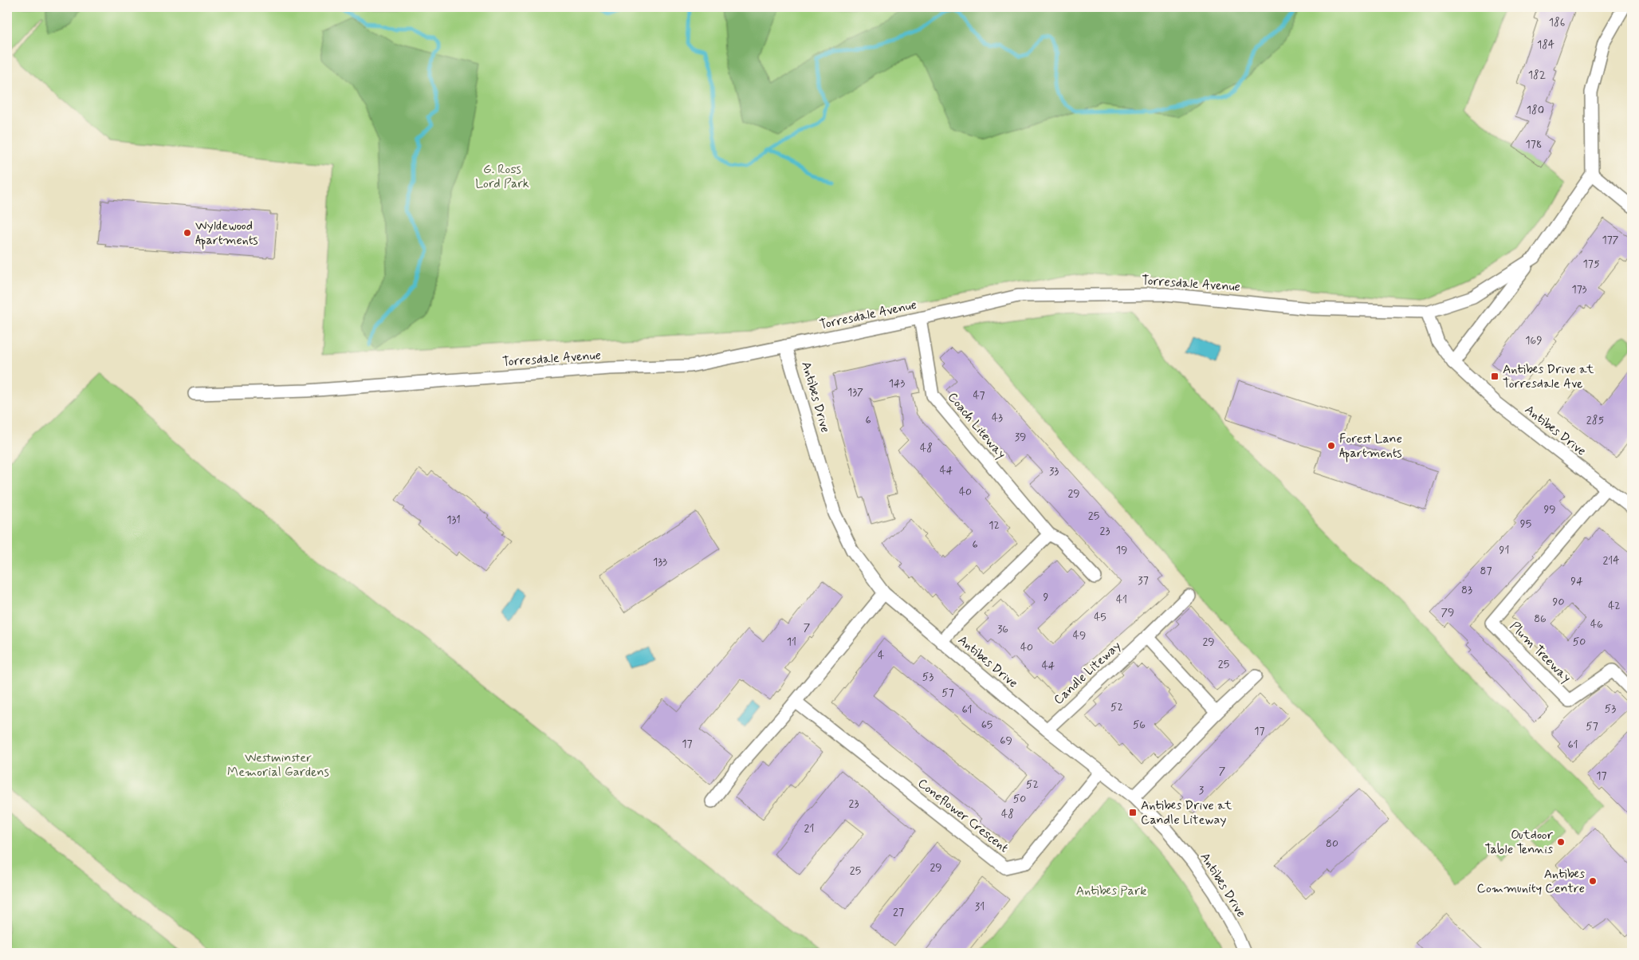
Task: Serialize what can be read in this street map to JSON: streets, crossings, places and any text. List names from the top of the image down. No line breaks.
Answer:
{"streets":{"street":["Torresdale Avenue","Antibes Drive","Coach Liteway","Plum Treeway","Candle Liteway","Coneflower Crescent"]},"crossings":[["Torresdale Avenue","Antibes Drive"],["Torresdale Avenue","Coach Liteway"],["Antibes Drive","Plum Treeway"],["Antibes Drive","Candle Liteway"],["Antibes Drive","Coneflower Crescent"]],"parks":["G. Ross Lord Park","Westminster Memorial Gardens","Antibes Park"],"places":{"other":["Wyldewood Apartments","Forest Lane Apartments","Outdoor Table Tennis","Antibes Community Centre"],"transit":["Antibes Drive at Torresdale Ave","Antibes Drive at Candle Liteway"]},"house_numbers":["186","184","182","180","178","177","175","173","169","143","137","47","43","6","285","39","48","44","33","40","29","99","25","131","95","12","23","6","19","91","214","133","87","37","94","83","9","41","90","42","79","45","86","46","7","36","49","11","29","50","40","4","25","44","53","57","52","53","61","65","56","57","17","69","17","61","7","17","52","3","50","23","48","21","80","29","25","31","27"]}
